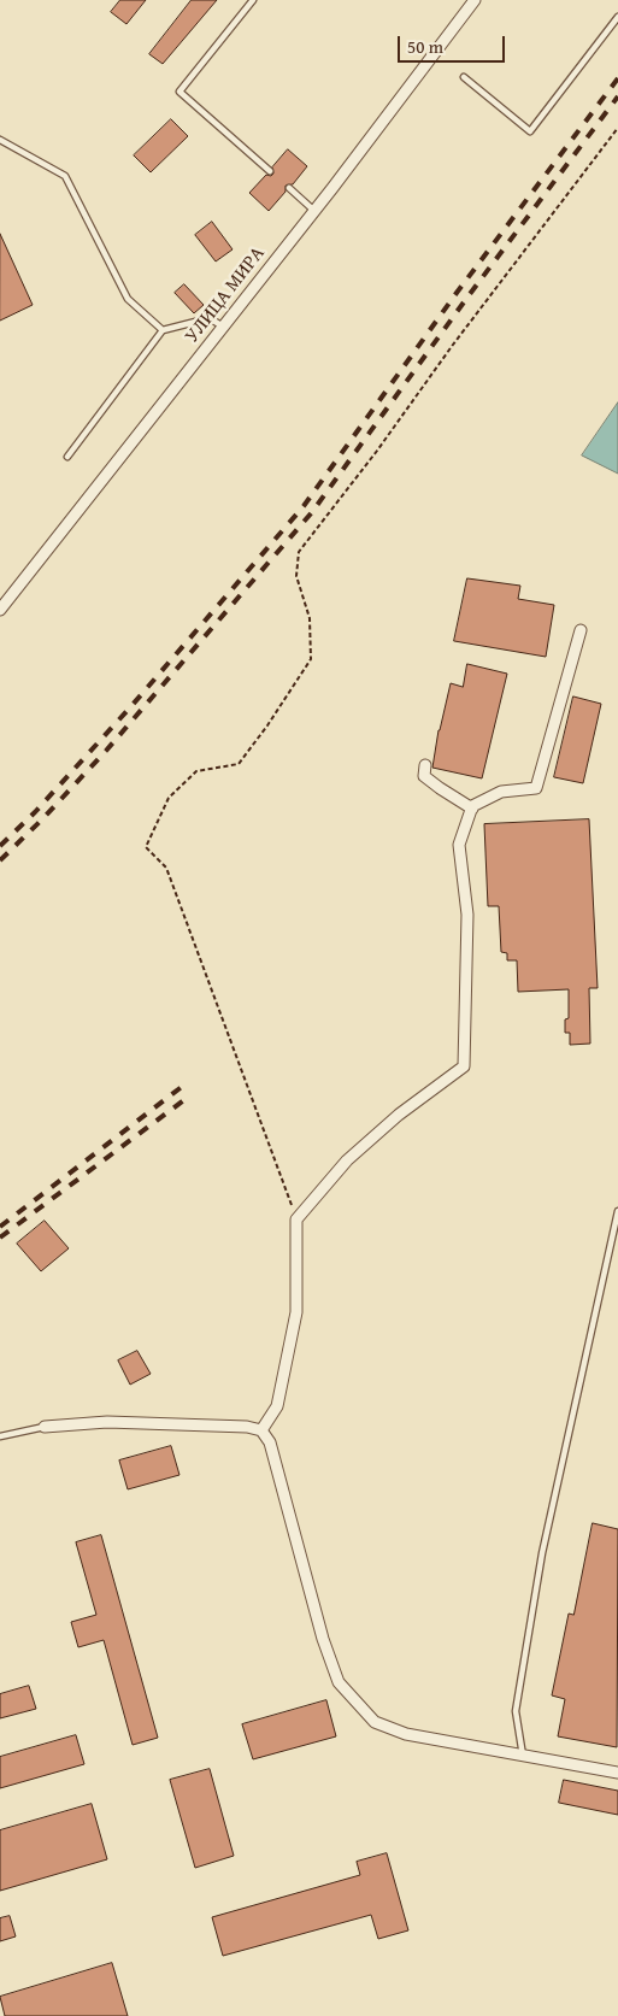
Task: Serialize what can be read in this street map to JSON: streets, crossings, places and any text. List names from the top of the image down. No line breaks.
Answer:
{"streets":{"street":["УЛИЦА МИРА"]},"scale_bar":"50 m"}
